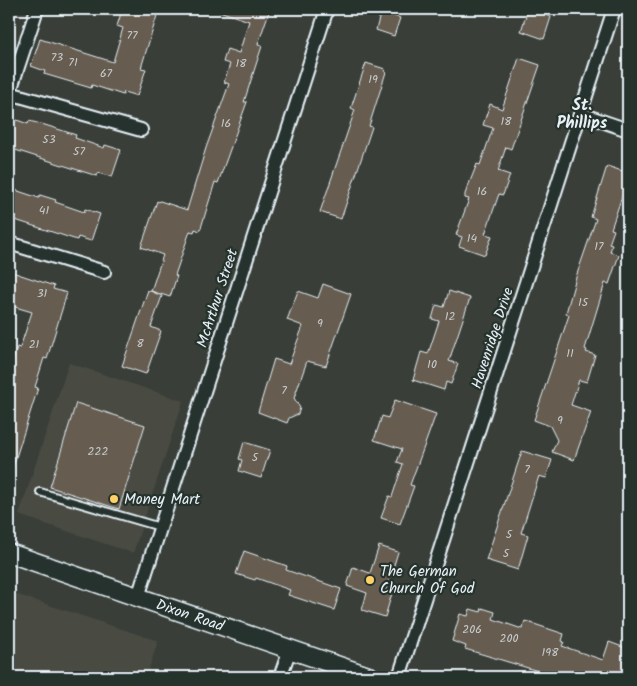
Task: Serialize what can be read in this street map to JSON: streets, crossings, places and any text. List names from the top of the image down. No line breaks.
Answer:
{"streets":{"main road":["Dixon Road"],"street":["McArthur Street","Havenridge Drive"]},"crossings":[["McArthur Street","Dixon Road"]],"districts":["St. Phillips"],"places":["Money Mart","The German Church Of God"],"house_numbers":["77","73","71","18","67","19","18","16","53","57","16","41","14","17","31","15","12","9","8","21","11","10","7","9","222","5","7","5","5","206","200","198"]}
